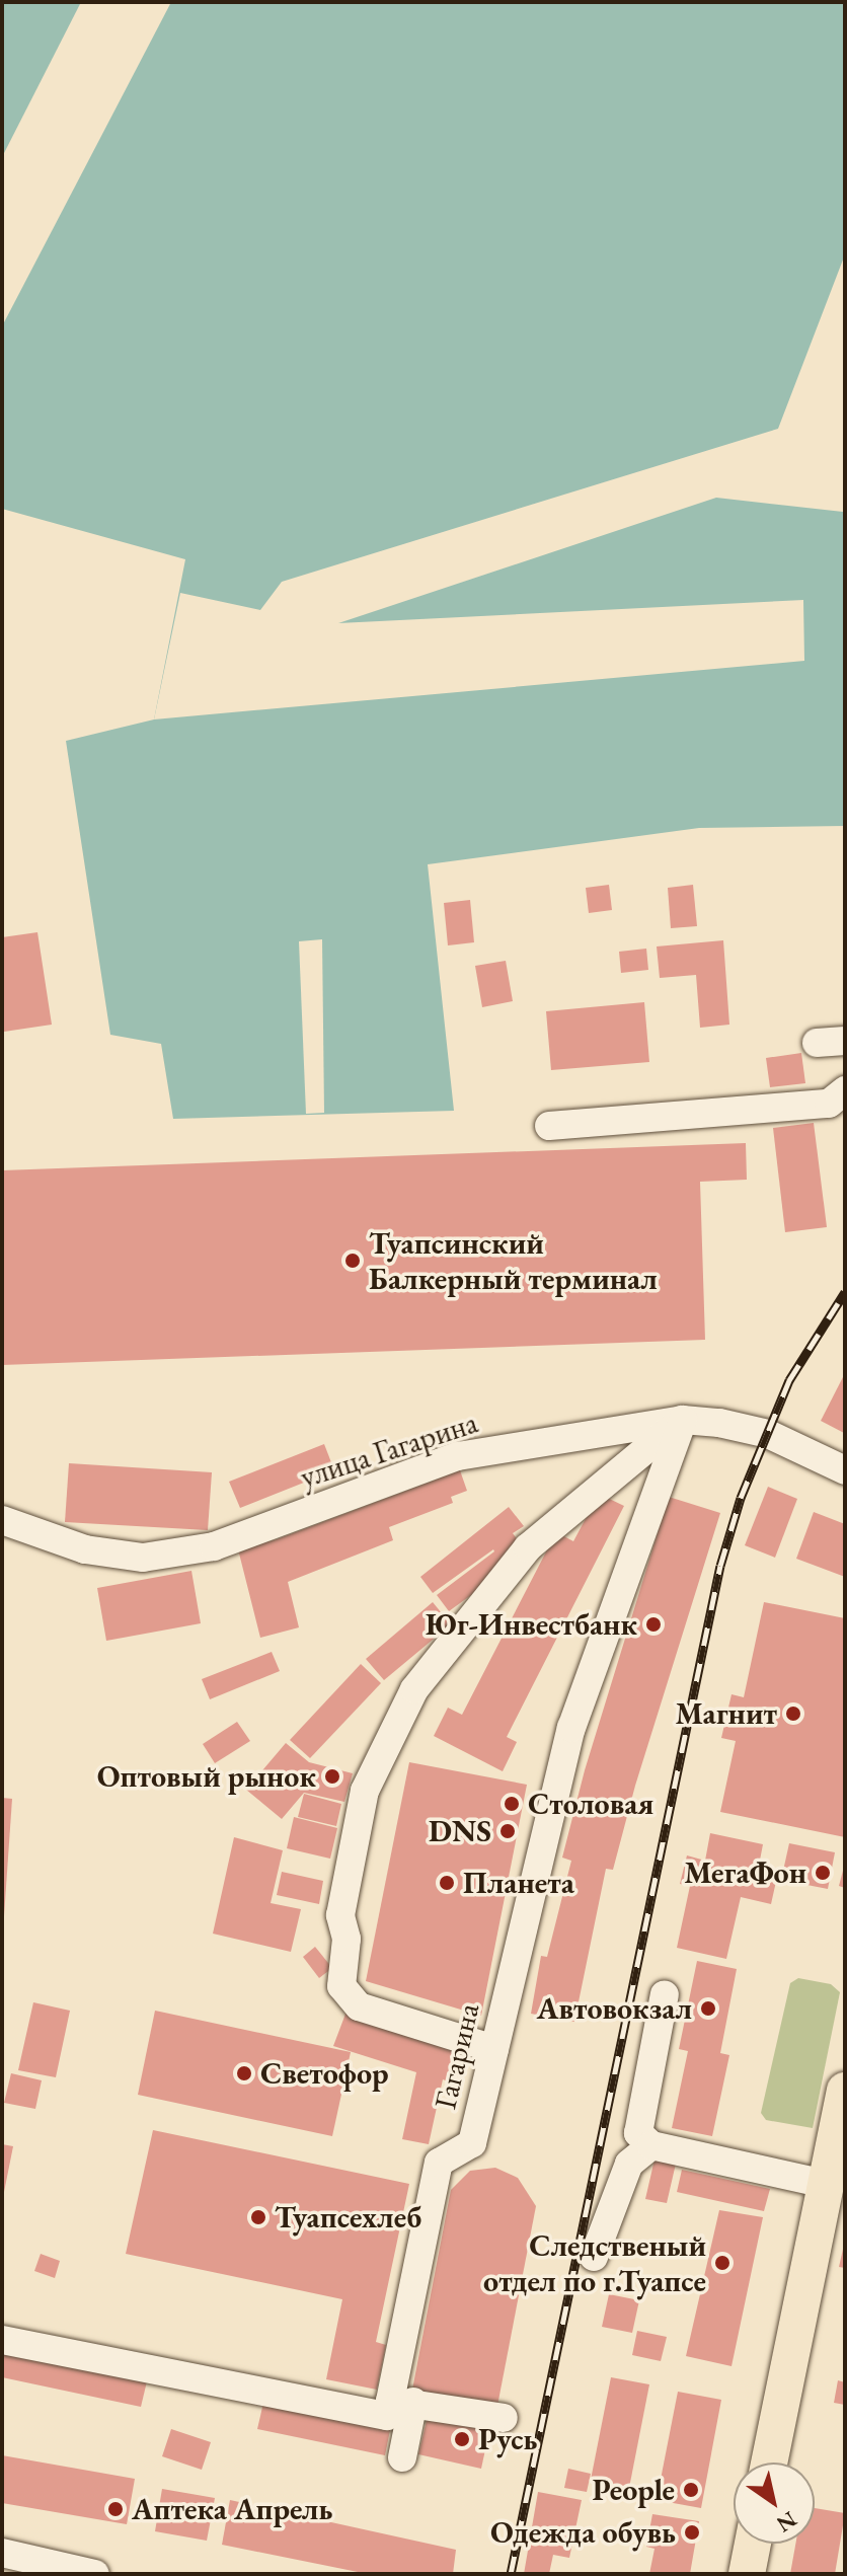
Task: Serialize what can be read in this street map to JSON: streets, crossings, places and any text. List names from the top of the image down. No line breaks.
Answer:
{"streets":{"street":["улица Гагарина","Гагарина"]},"crossings":[["улица Гагарина","Гагарина"]],"places":["Туапсинский Балкерный терминал","Юг-Инвестбанк","Магнит","Оптовый рынок","Столовая","DNS","МегаФон","Планета","Автовокзал","Светофор","Туапсехлеб","Следственый отдел по г.Туапсе","Русь","People","Аптека Апрель","Одежда обувь"],"north":"bottom right"}
